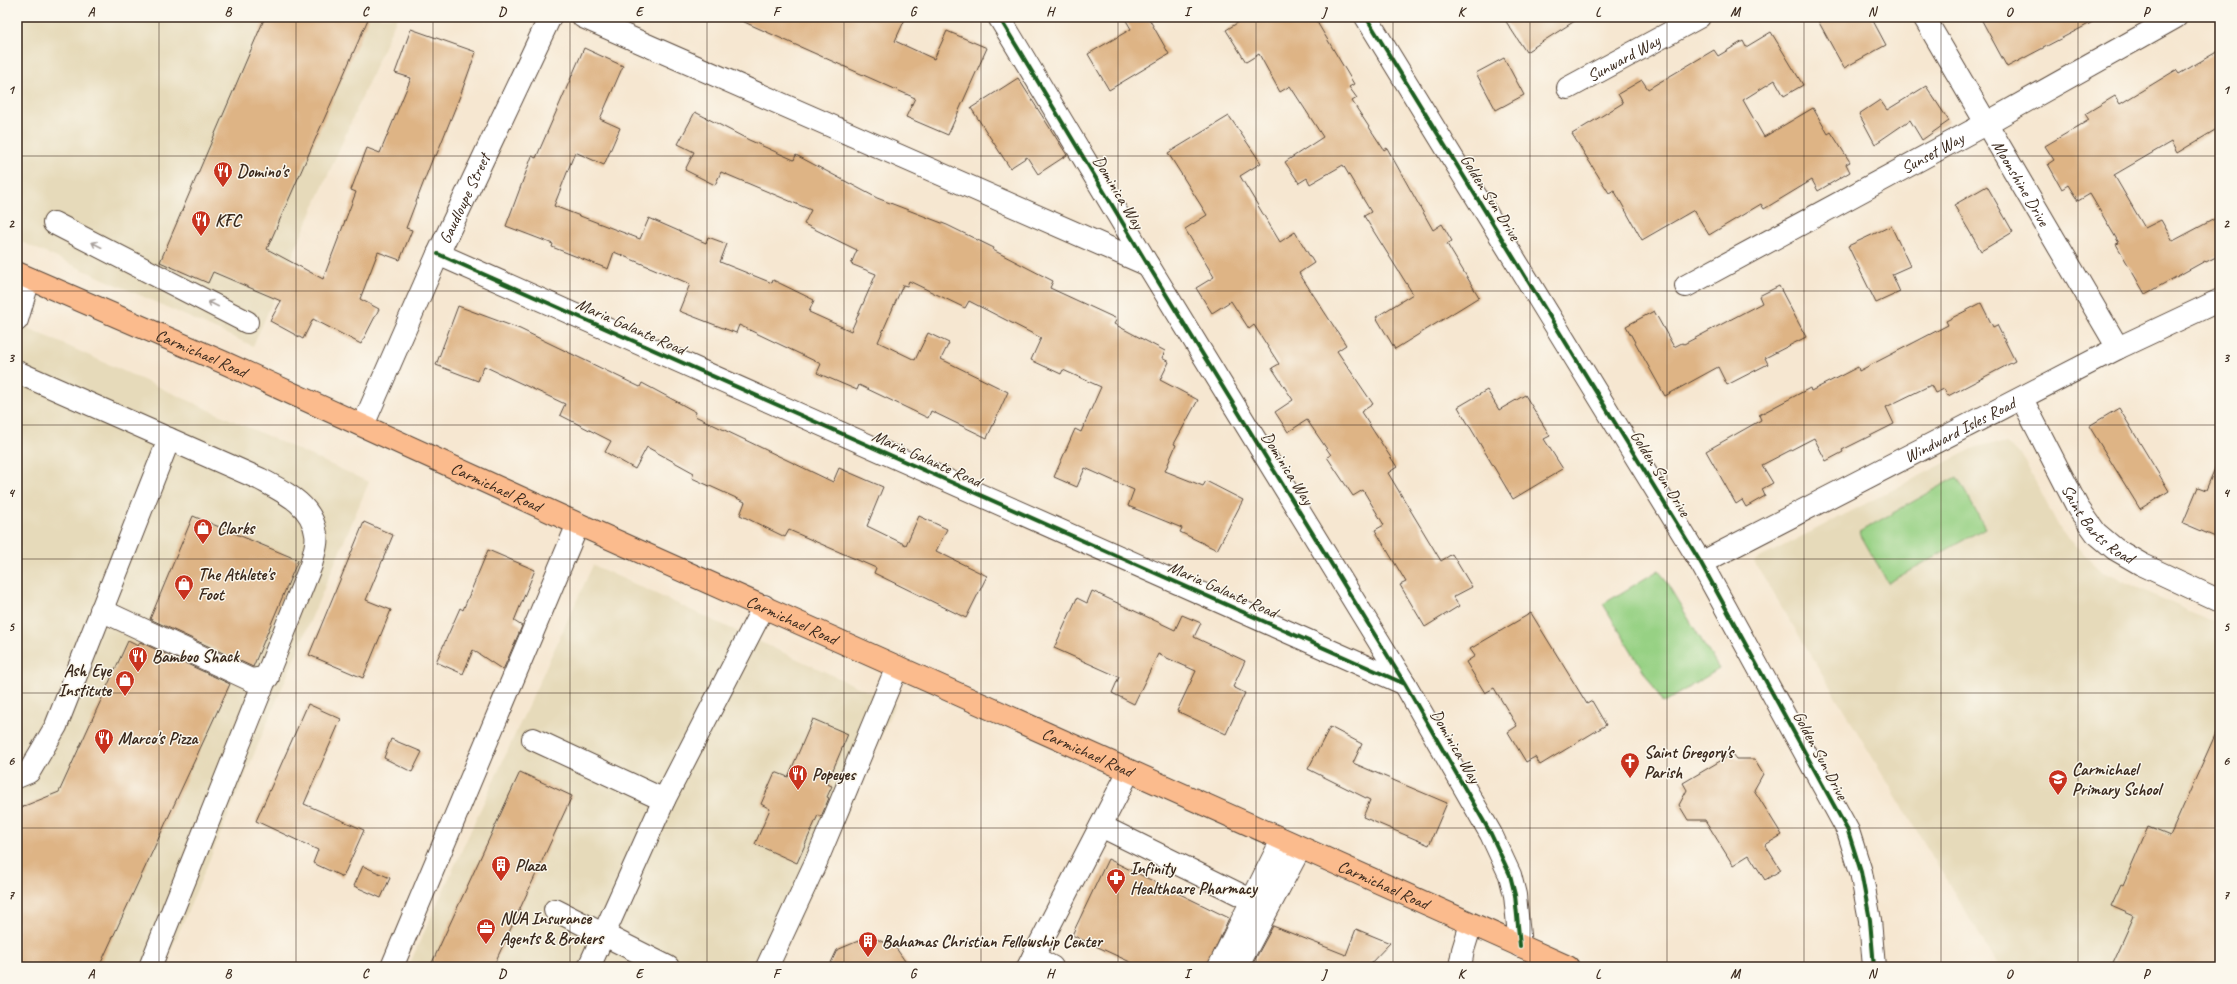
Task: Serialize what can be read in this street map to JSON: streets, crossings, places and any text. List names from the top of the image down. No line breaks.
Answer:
{"streets":{"main road":["Carmichael Road"],"street":["Sunward Way","Sunset Way","Moonshine Drive","Dominica Way","Golden Sun Drive","Gaudloupe Street","Maria Galante Road","Windward Isles Road","Saint Barts Road"]},"crossings":[["Sunset Way","Moonshine Drive"],["Moonshine Drive","Windward Isles Road"],["Dominica Way","Maria Galante Road"],["Dominica Way","Carmichael Road"],["Golden Sun Drive","Windward Isles Road"],["Gaudloupe Street","Maria Galante Road"],["Gaudloupe Street","Carmichael Road"],["Windward Isles Road","Saint Barts Road"]],"places":{"restaurant":["Domino's","KFC","Bamboo Shack","Marco's Pizza","Popeyes"],"shop":["Clarks","The Athlete's Foot","Ash Eye Institute"],"church":["Saint Gregory's Parish"],"school or university":["Carmichael Primary School"],"building":["Plaza","Bahamas Christian Fellowship Center"],"pharmacy":["Infinity Healthcare Pharmacy"],"office":["NUA Insurance Agents & Brokers"]},"grid":{"columns":["A","B","C","D","E","F","G","H","I","J","K","L","M","N","O","P"],"rows":["1","2","3","4","5","6","7"]}}
